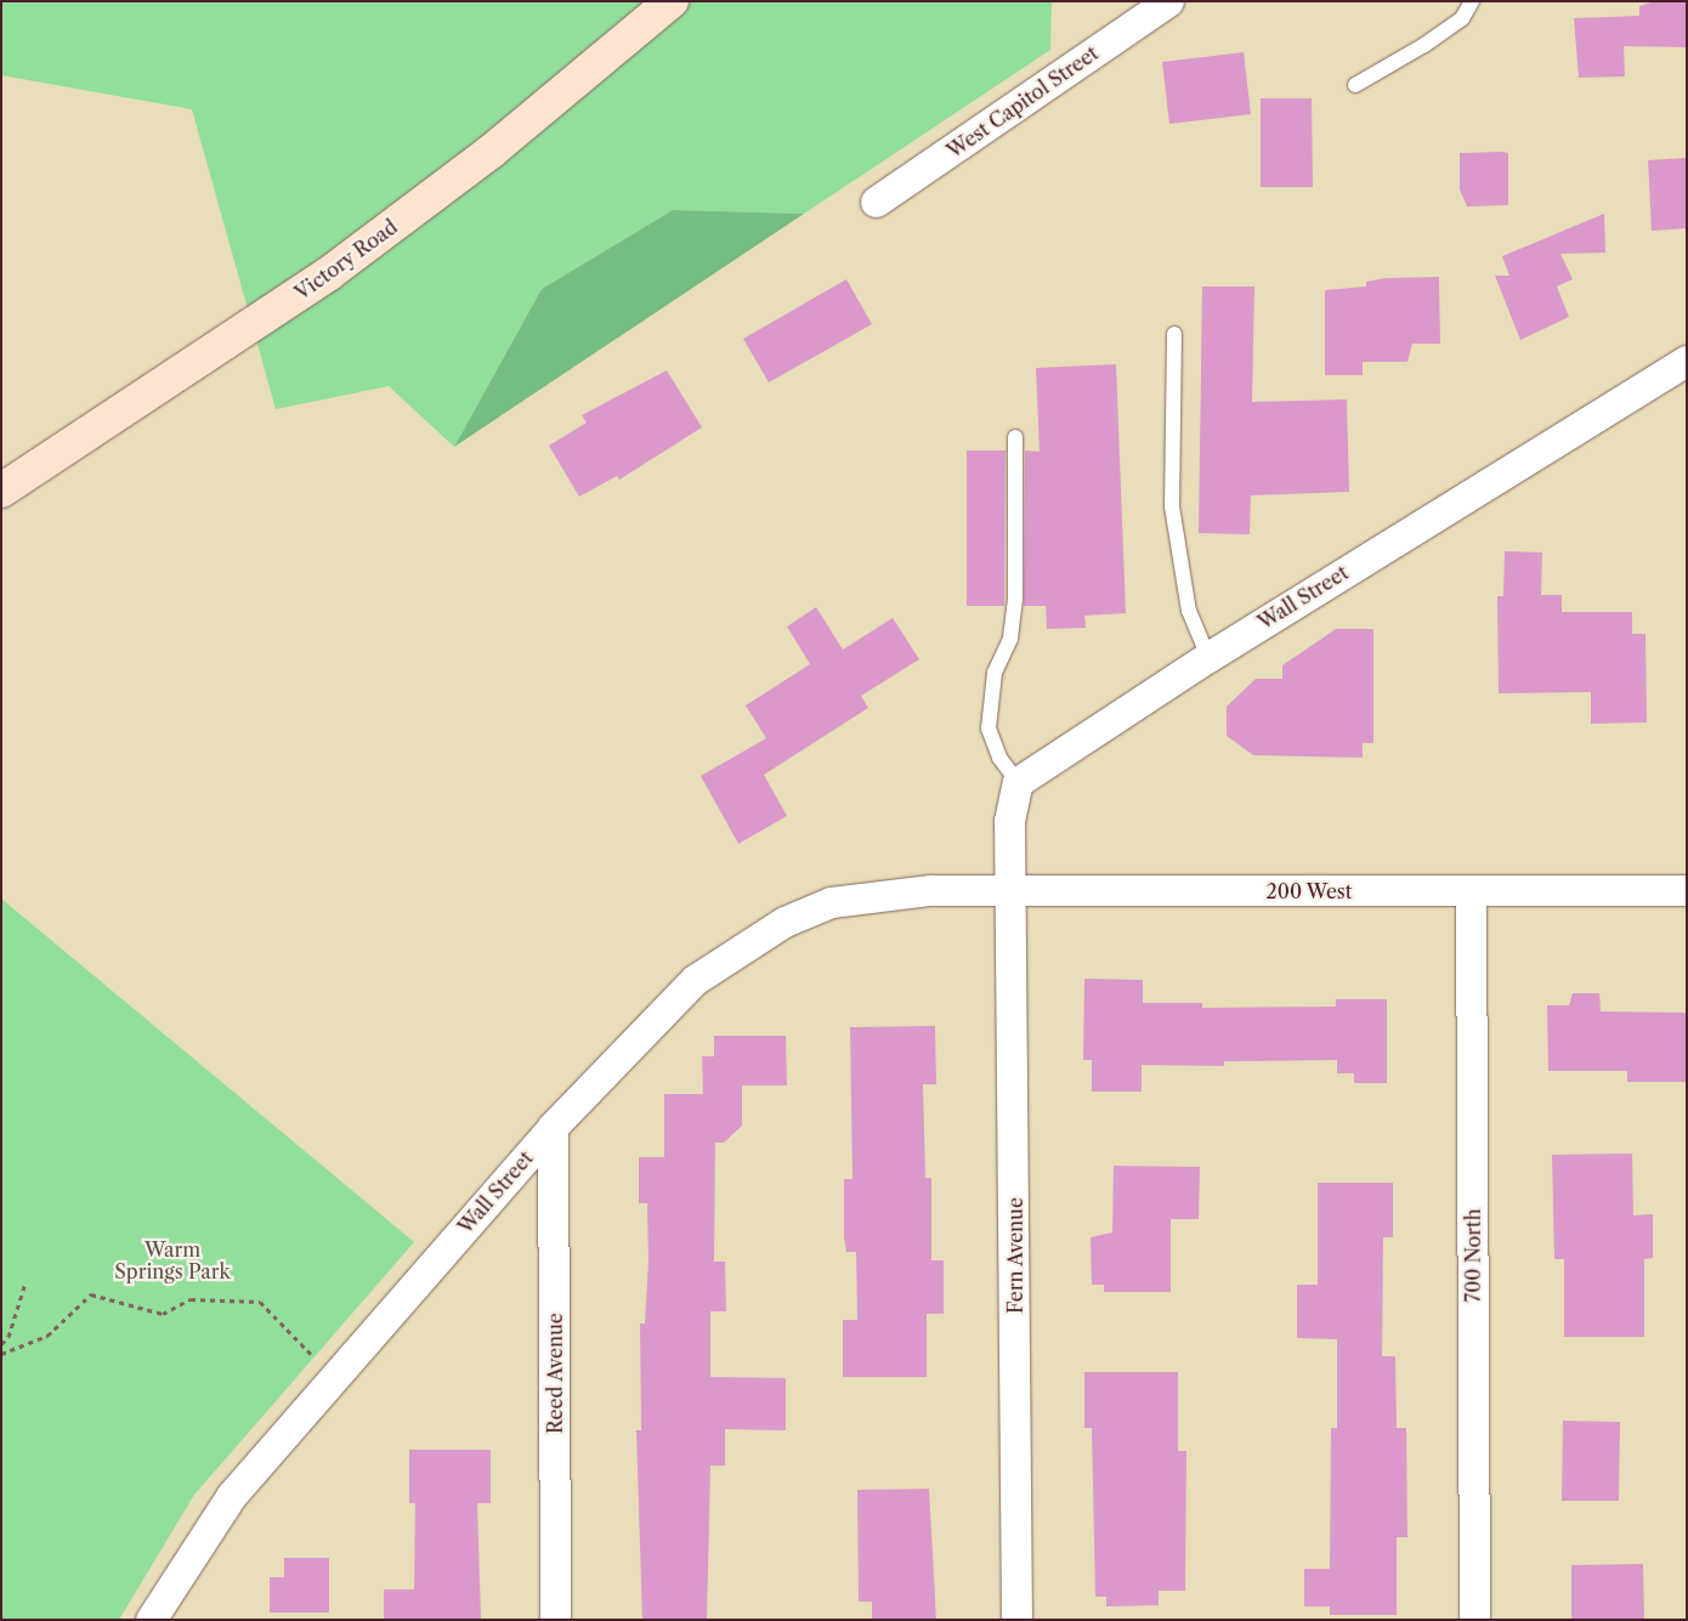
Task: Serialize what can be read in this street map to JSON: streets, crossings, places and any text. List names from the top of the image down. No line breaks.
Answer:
{"streets":{"main road":["Victory Road"],"street":["West Capitol Street","Wall Street","200 West","Fern Avenue","700 North","Reed Avenue"]},"crossings":[["Wall Street","200 West"],["Wall Street","Reed Avenue"],["200 West","Fern Avenue"],["200 West","700 North"]],"parks":["Warm Springs Park"]}
